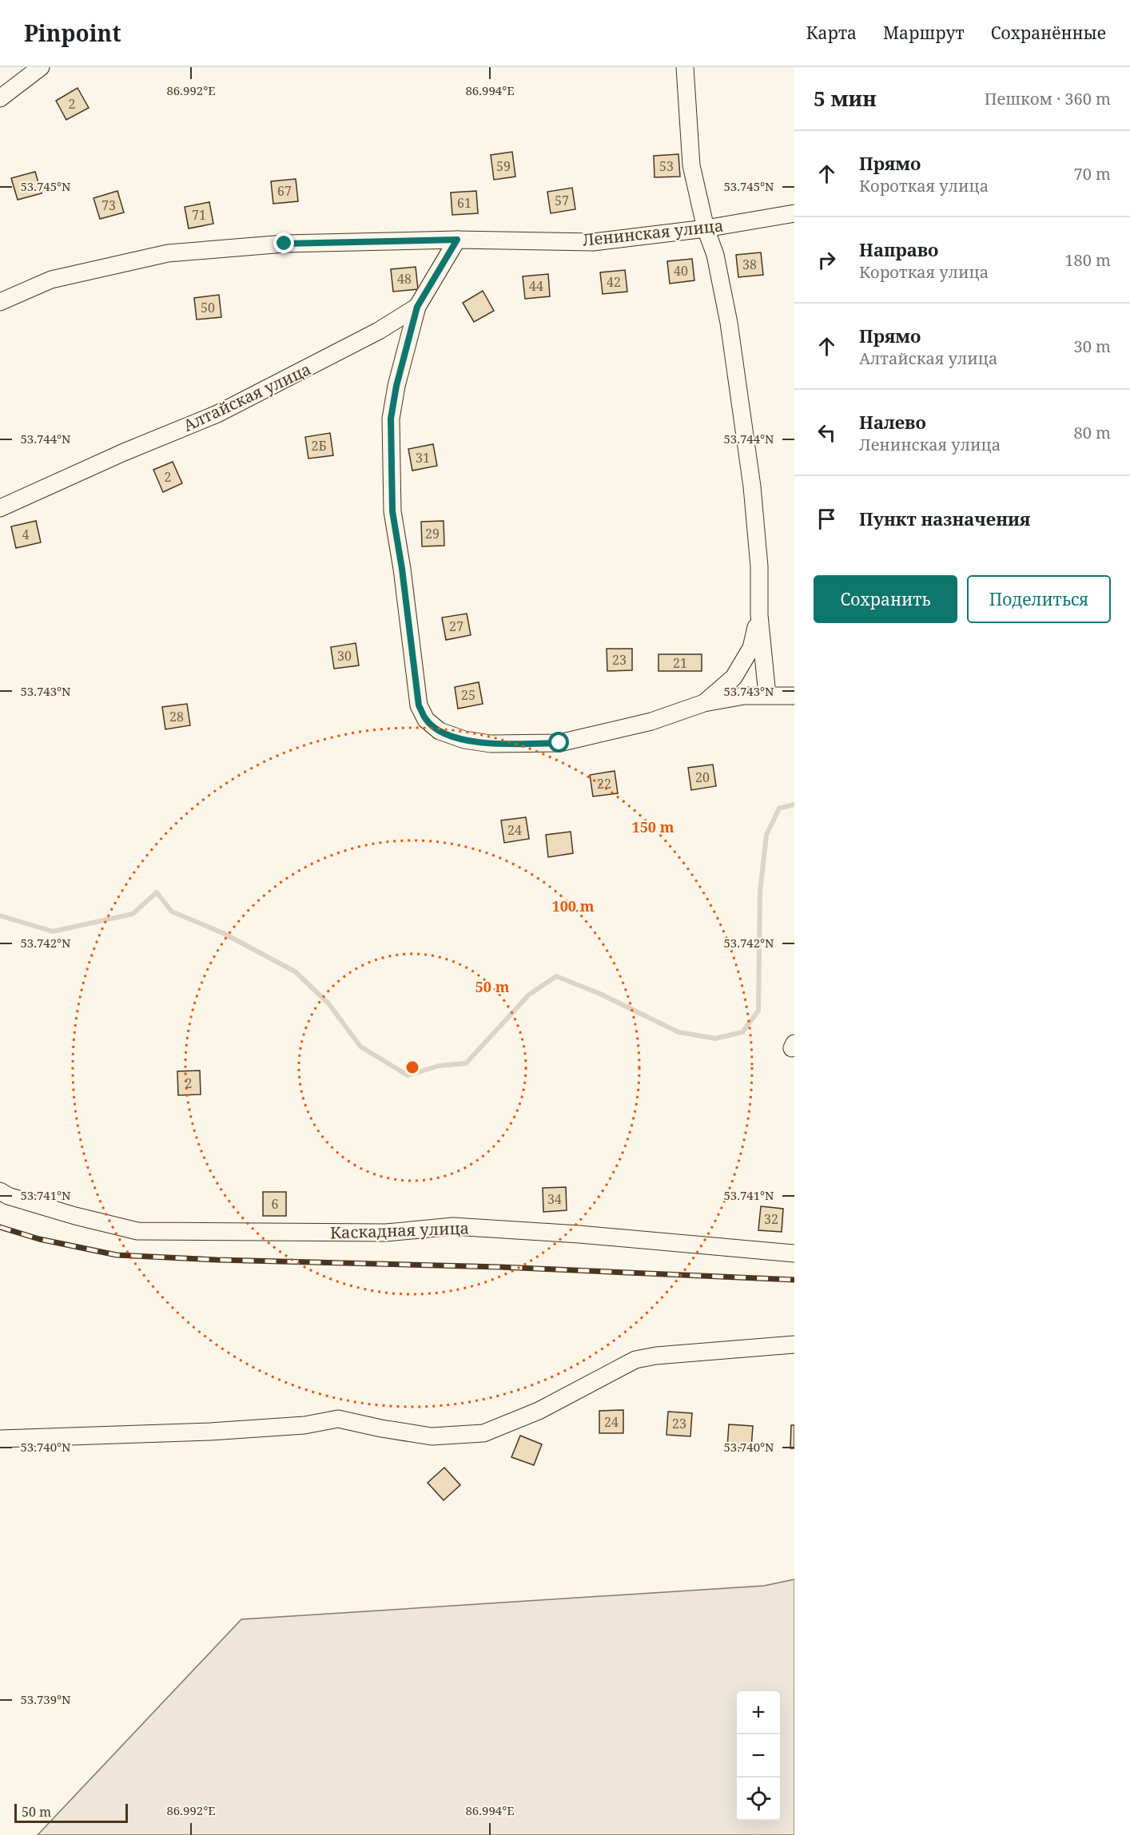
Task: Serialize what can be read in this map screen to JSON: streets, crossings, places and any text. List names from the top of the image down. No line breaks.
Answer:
{"streets":{"street":["Ленинская улица","Алтайская улица","Каскадная улица"]},"crossings":[["Ленинская улица","Алтайская улица"]],"house_numbers":["2","59","53","67","57","61","73","71","38","40","48","42","44","50","2Б","31","2","29","4","27","30","23","21","25","28","20","22","24","2","34","6","32","24","23"],"scale_bar":"50 m","page":{"header":"Pinpoint","nav":["Карта","Маршрут","Сохранённые"],"heading":["5 мин","Пешком · 360 m"],"list":[["Прямо","Короткая улица","70 m"],["Направо","Короткая улица","180 m"],["Прямо","Алтайская улица","30 m"],["Налево","Ленинская улица","80 m"],"Пункт назначения"],"buttons":["Сохранить","Поделиться"],"map_buttons":["+","−"],"scale":"50 m"},"coordinates":["86.992°E","86.994°E","53.745°N","53.744°N","53.743°N","53.742°N","53.741°N","53.740°N","53.739°N"],"rings":["150 m","100 m","50 m"]}
